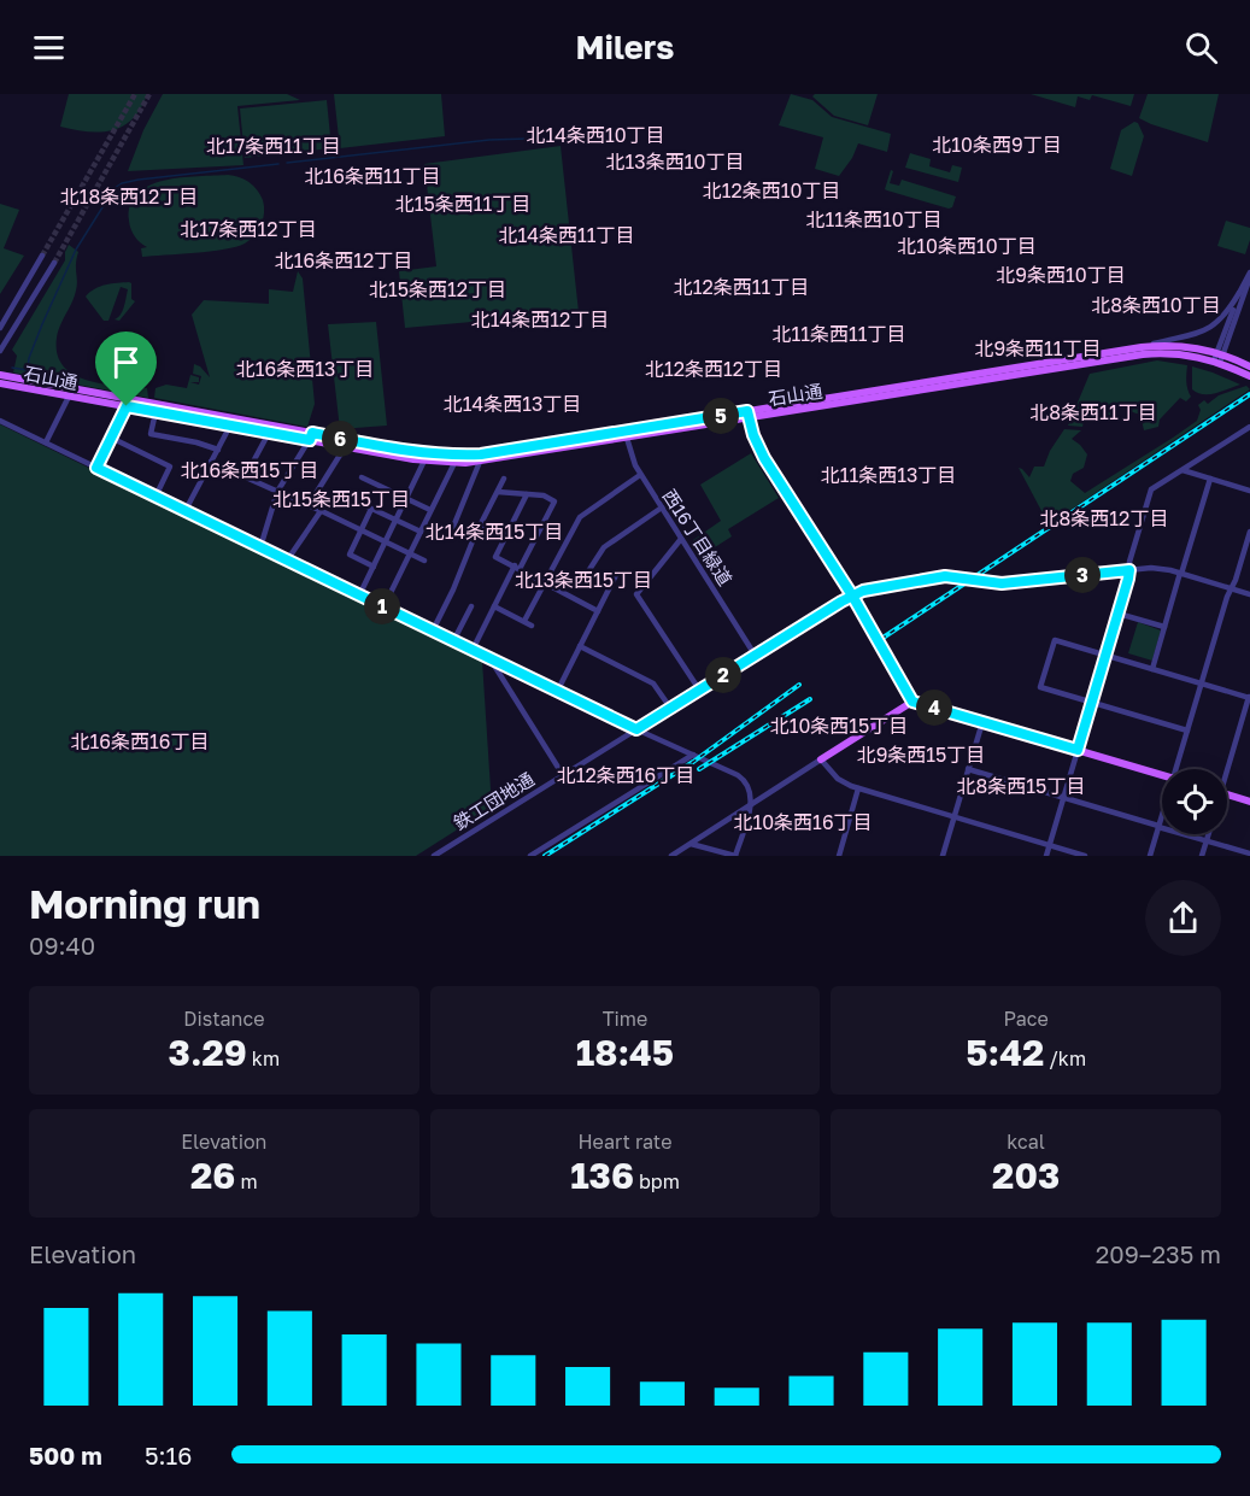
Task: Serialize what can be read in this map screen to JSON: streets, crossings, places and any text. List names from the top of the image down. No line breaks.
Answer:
{"streets":{"main road":["石山通"],"street":["西16丁目緑道","鉄工団地通"]},"crossings":[["石山通","西16丁目緑道"],["西16丁目緑道","鉄工団地通"]],"districts":["北14条西10丁目","北10条西9丁目","北17条西11丁目","北13条西10丁目","北16条西11丁目","北12条西10丁目","北18条西12丁目","北15条西11丁目","北11条西10丁目","北17条西12丁目","北14条西11丁目","北10条西10丁目","北16条西12丁目","北9条西10丁目","北12条西11丁目","北15条西12丁目","北8条西10丁目","北14条西12丁目","北11条西11丁目","北9条西11丁目","北16条西13丁目","北12条西12丁目","北14条西13丁目","北8条西11丁目","北16条西15丁目","北11条西13丁目","北15条西15丁目","北8条西12丁目","北14条西15丁目","北13条西15丁目","北10条西15丁目","北16条西16丁目","北9条西15丁目","北12条西16丁目","北8条西15丁目","北10条西16丁目"],"page":{"header":"Milers","pins":["5","6","3","1","2","4"],"heading":["Morning run","09:40"],"stats":[["Distance","3.29 km"],["Time","18:45"],["Pace","5:42 /km"],["Elevation","26 m"],["Heart rate","136 bpm"],["kcal","203"]],"chart":["Elevation","209–235 m"],"list":[{"name":"500 m","note":"5:16"}]}}
